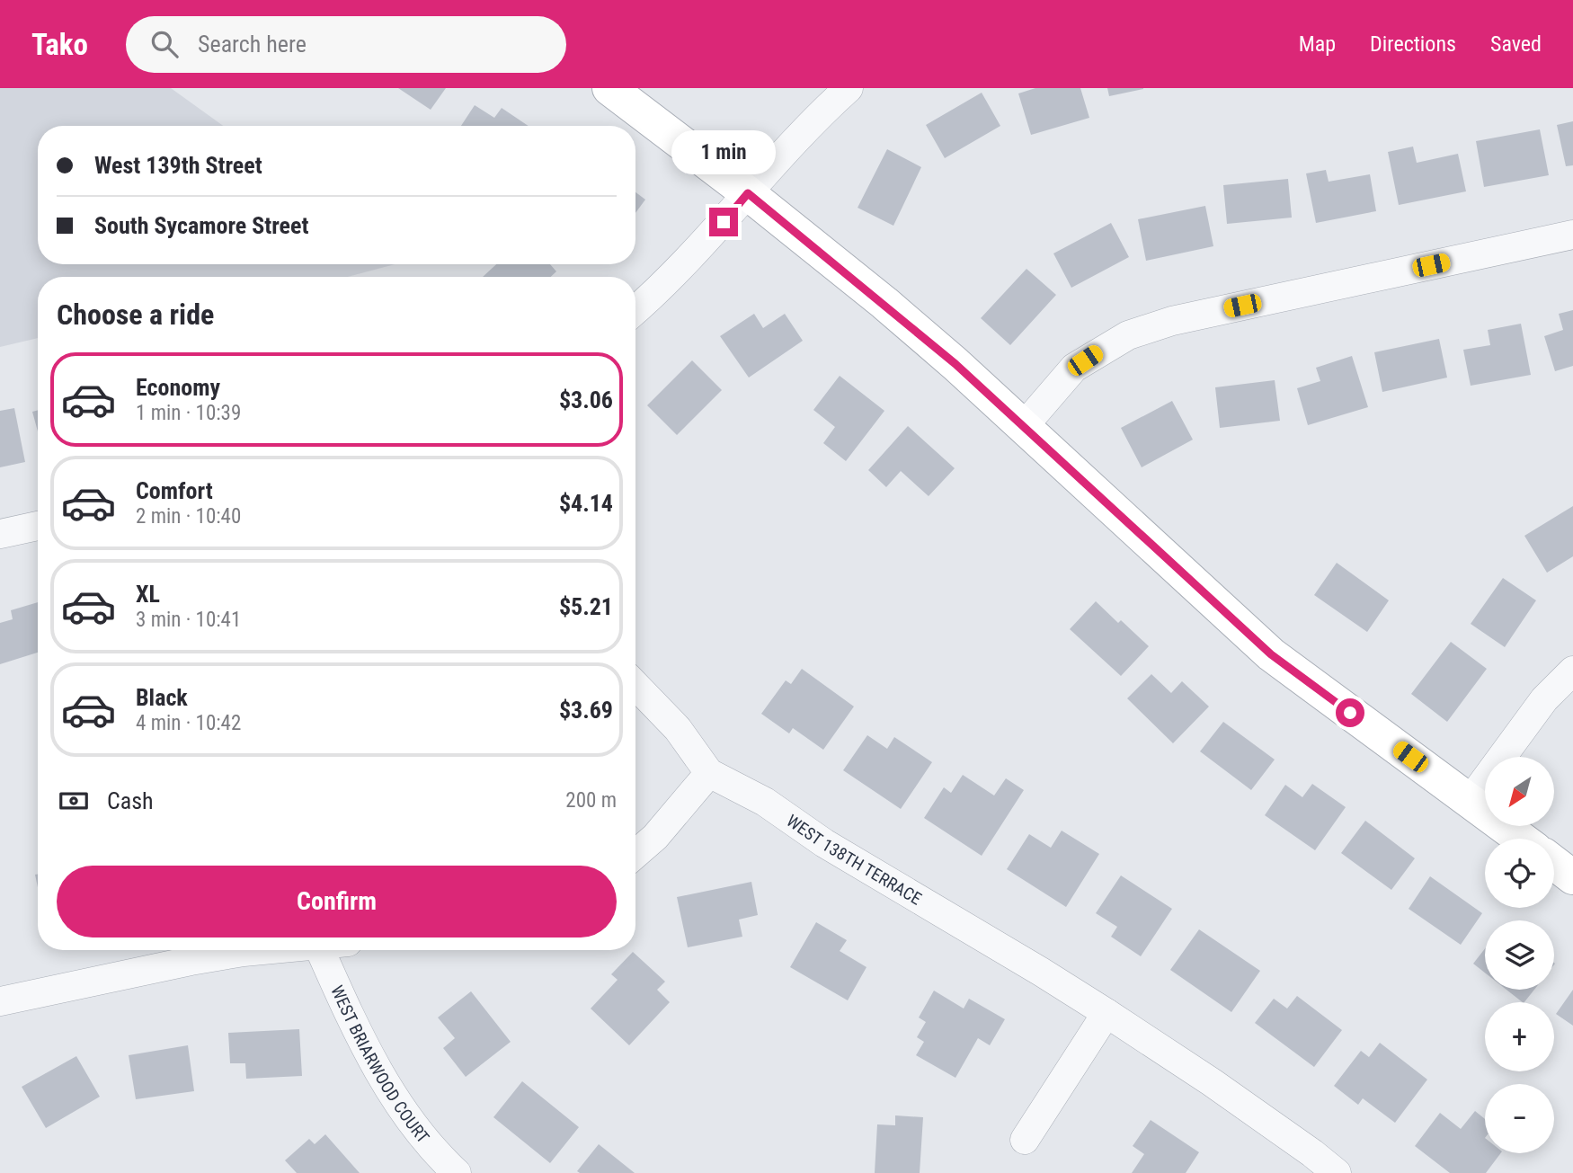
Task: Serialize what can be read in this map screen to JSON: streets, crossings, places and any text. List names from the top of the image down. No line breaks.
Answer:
{"streets":{"street":["WEST 138TH TERRACE","WEST BRIARWOOD COURT"]},"north":"bottom left","page":{"header":"Tako","search":"Search here","nav":["Map","Directions","Saved"],"banner":["West 139th Street","South Sycamore Street"],"bubble":"1 min","heading":"Choose a ride","list":[{"name":"Economy","note":"1 min · 10:39","value":"$3.06"},{"name":"Comfort","note":"2 min · 10:40","value":"$4.14"},{"name":"XL","note":"3 min · 10:41","value":"$5.21"},{"name":"Black","note":"4 min · 10:42","value":"$3.69"}],"map_buttons":["+","−"],"pay":["Cash","200 m"],"buttons":"Confirm"}}
